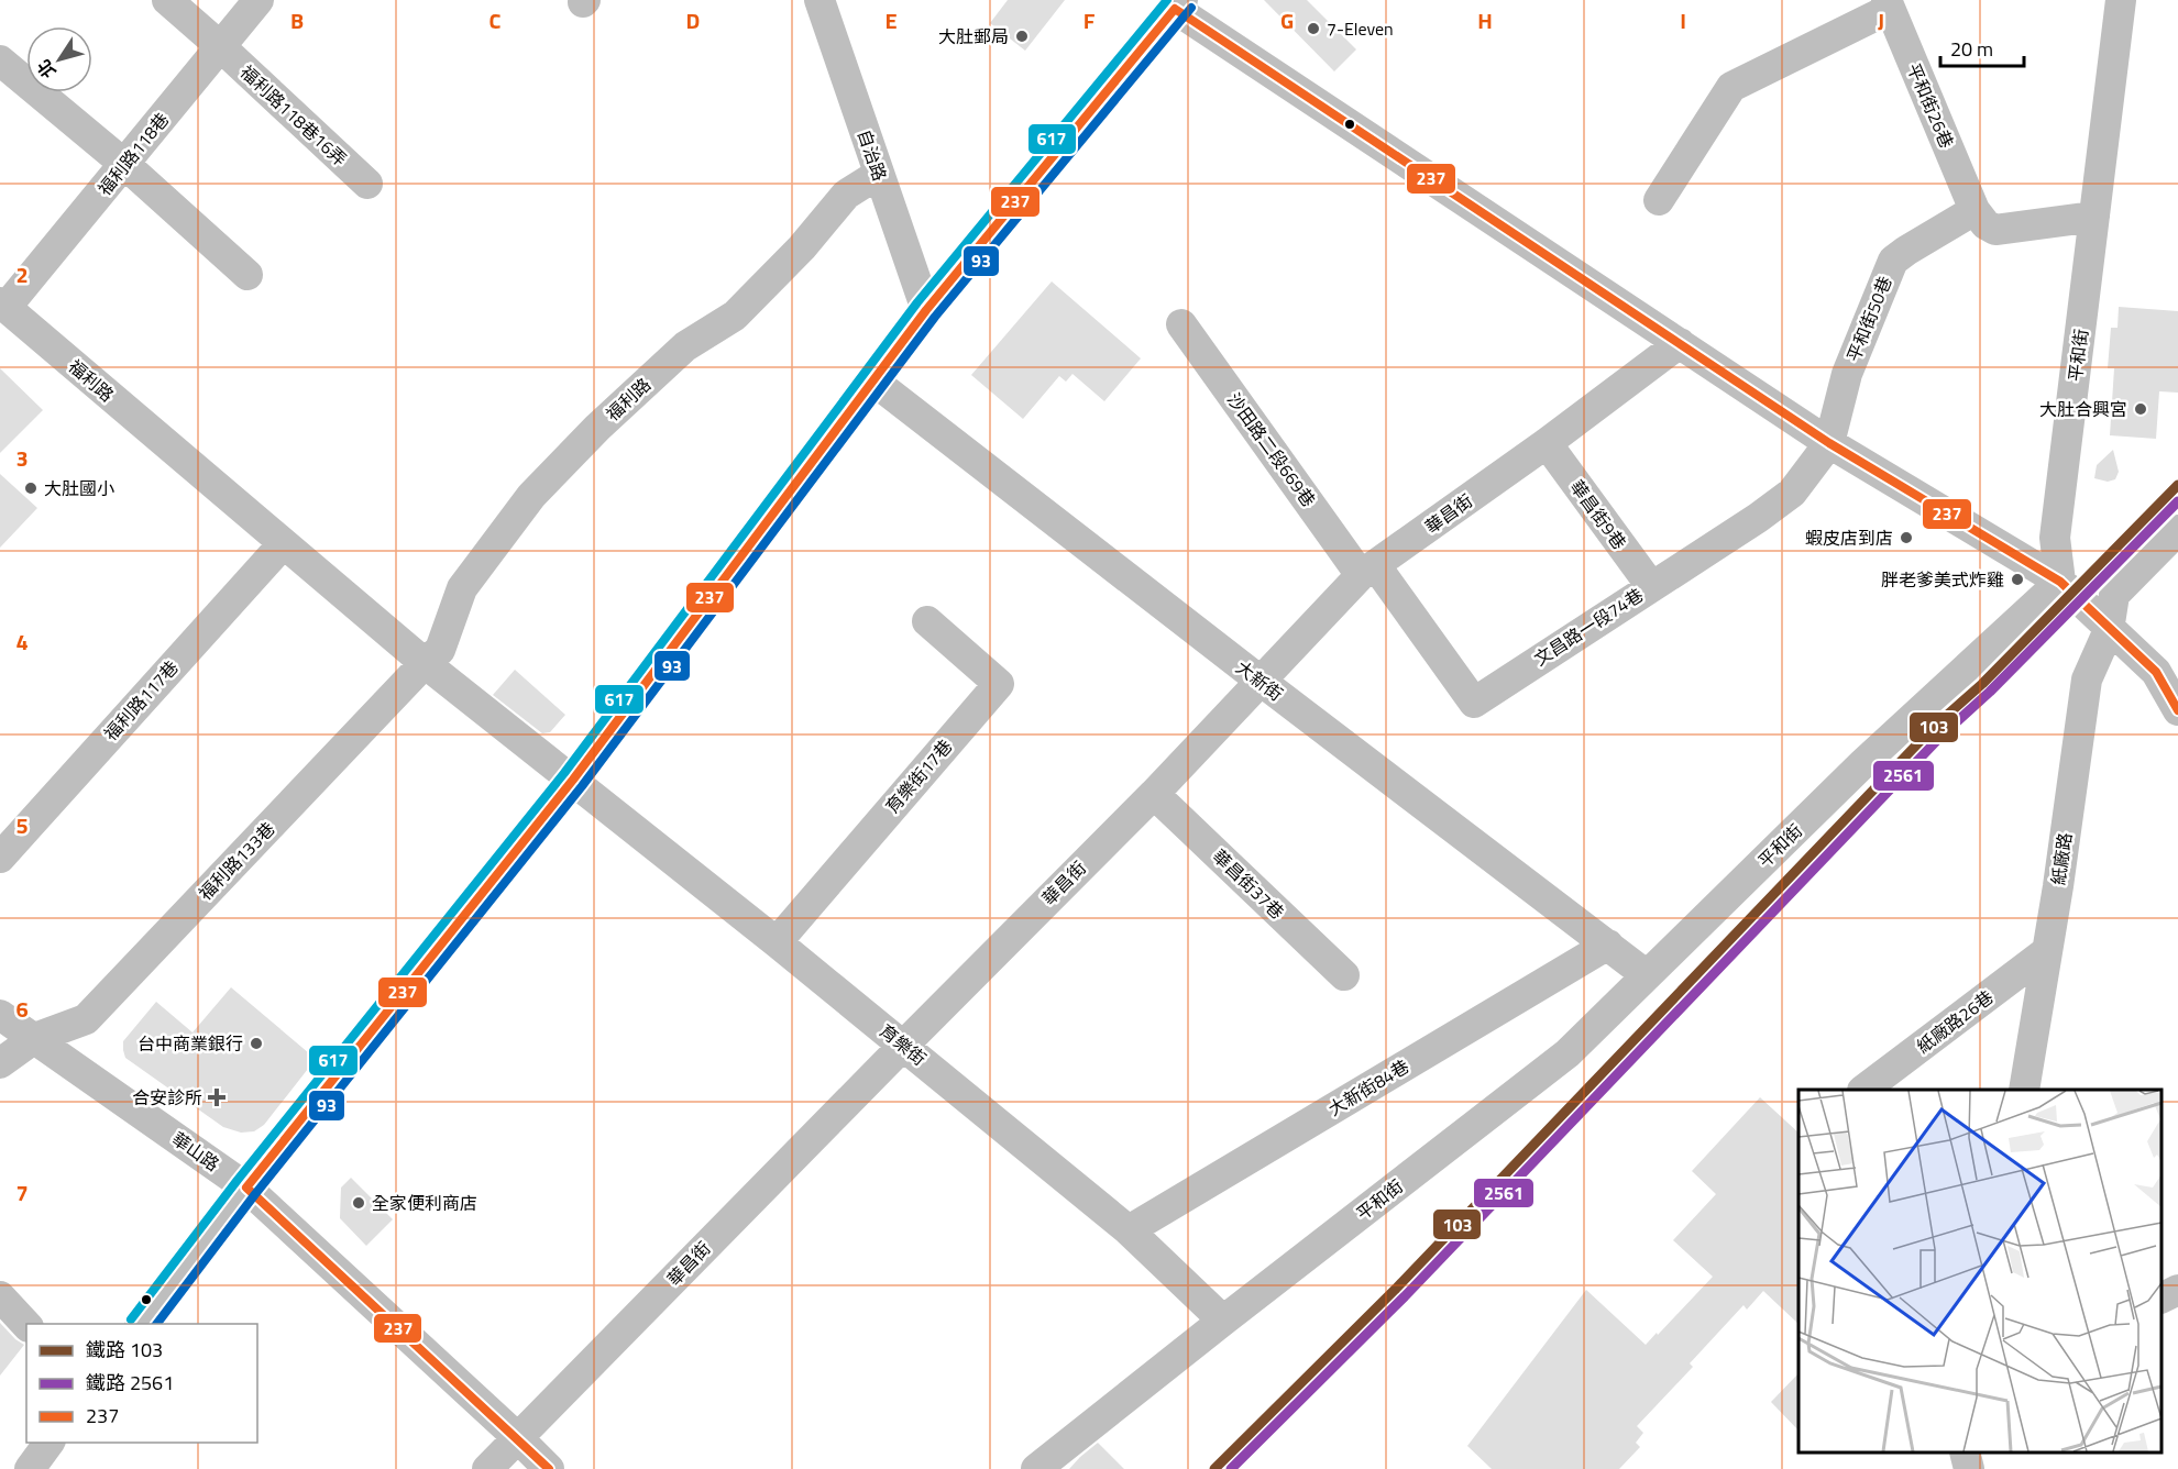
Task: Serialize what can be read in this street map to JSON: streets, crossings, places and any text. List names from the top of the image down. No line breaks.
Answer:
{"streets":{"street":["平和街26巷","福利路118巷16弄","福利路118巷","自治路","平和街50巷","平和街","福利路","沙田路二段669巷","華昌街","華昌街9巷","文昌路一段74巷","大新街","福利路117巷","育樂街17巷","紙廠路","福利路133巷","華昌街37巷","紙廠路26巷","育樂街","大新街84巷","華山路"]},"crossings":[["平和街26巷","平和街50巷"],["福利路118巷16弄","福利路118巷"],["福利路118巷","福利路"],["自治路","福利路"],["平和街50巷","文昌路一段74巷"],["平和街","大新街"],["平和街","育樂街"],["福利路","福利路117巷"],["福利路","福利路133巷"],["福利路","育樂街"],["沙田路二段669巷","華昌街"],["沙田路二段669巷","文昌路一段74巷"],["華昌街","華昌街9巷"],["華昌街","文昌路一段74巷"],["華昌街","大新街"],["華昌街","華昌街37巷"],["華昌街","育樂街"],["華昌街","華山路"],["華昌街9巷","文昌路一段74巷"],["大新街","大新街84巷"],["育樂街17巷","育樂街"],["紙廠路","紙廠路26巷"],["福利路133巷","華山路"],["育樂街","大新街84巷"]],"places":{"other":["7-Eleven","大肚郵局","大肚合興宮","大肚國小","蝦皮店到店","胖老爹美式炸雞","台中商業銀行","全家便利商店"],"health":["合安診所"]},"lines":["transit line 617","transit line 93","transit line 237","rail line 103","rail line 2561"],"legend":["鐵路 103","鐵路 2561","237"],"scale_bar":"20 m","north":"bottom left","grid":{"columns":["B","C","D","E","F","G","H","I","J"],"rows":["2","3","4","5","6","7"]}}
